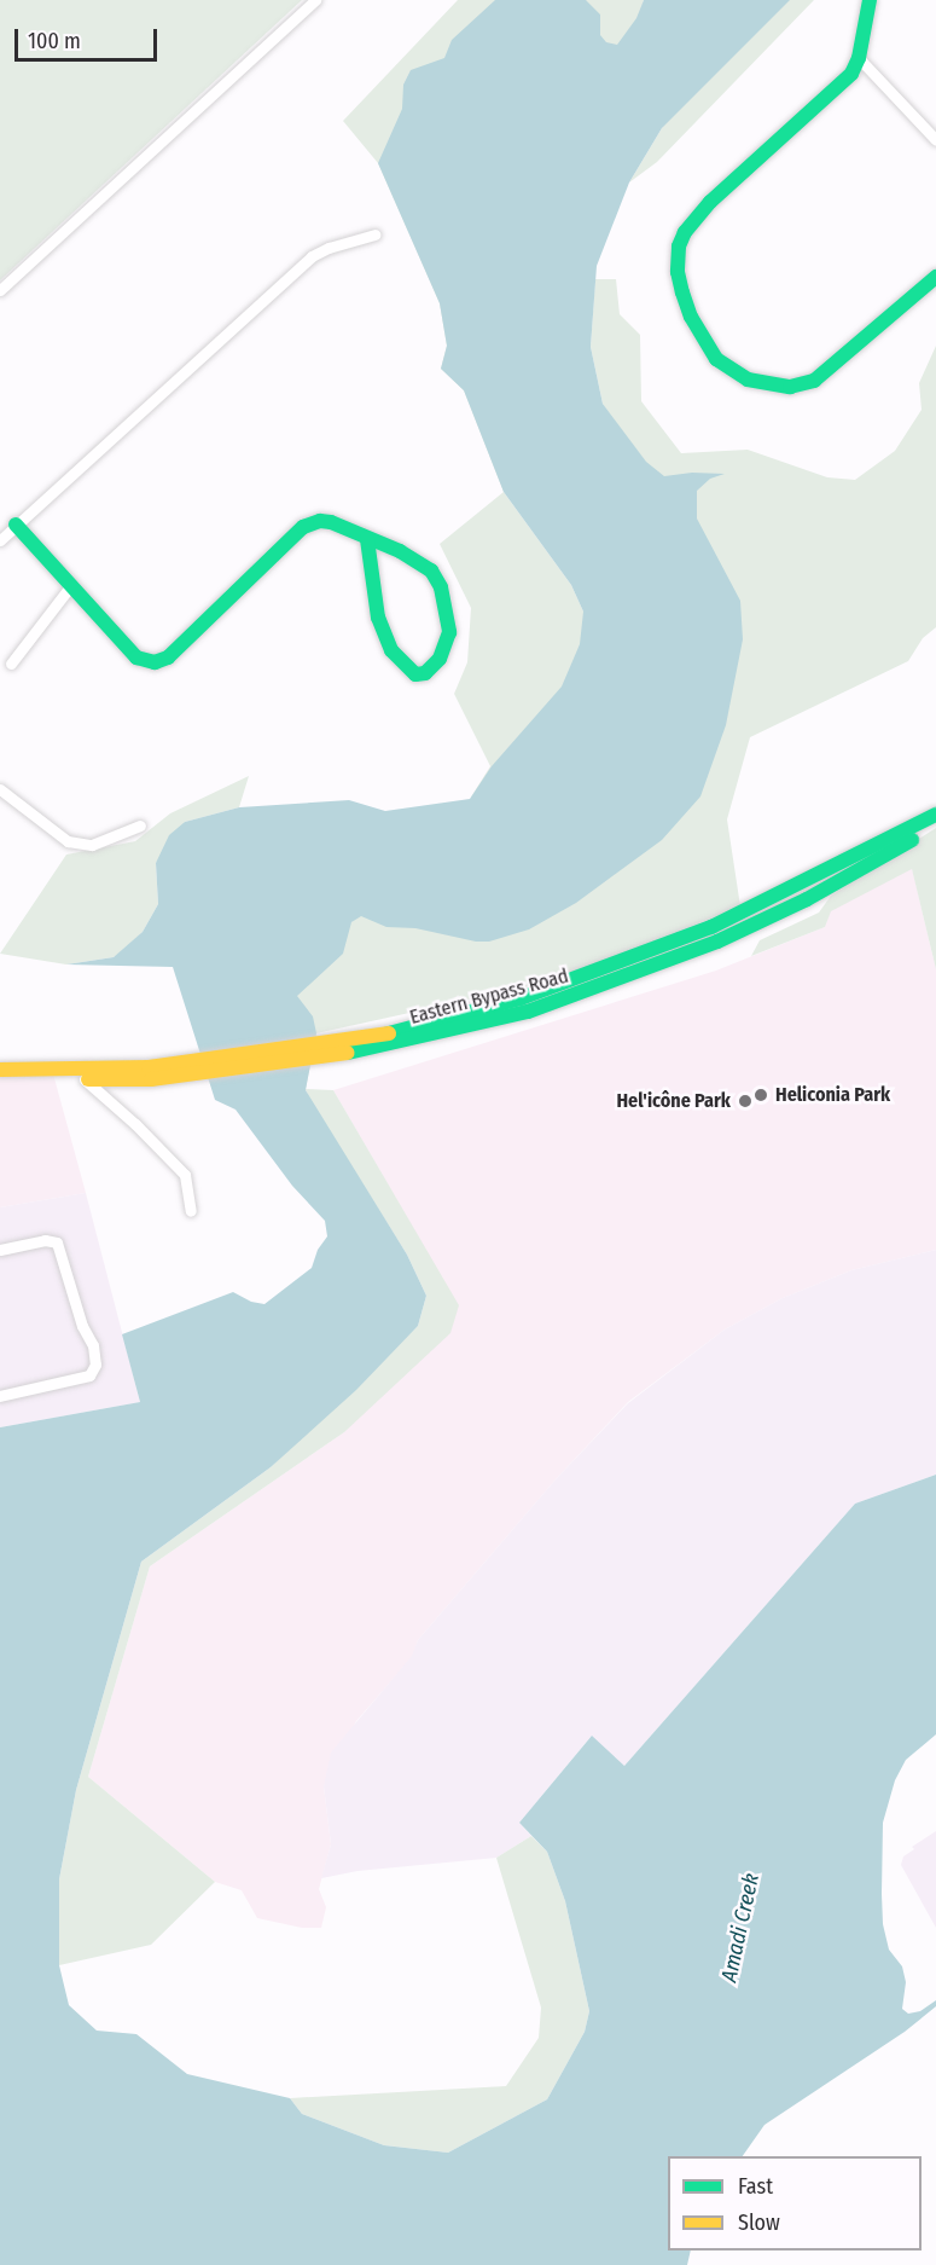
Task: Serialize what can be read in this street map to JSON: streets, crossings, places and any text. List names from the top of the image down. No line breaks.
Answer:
{"streets":{"main road":["Eastern Bypass Road"]},"water":["Amadi Creek"],"places":["Heliconia Park","Hel'icône Park"],"legend":["Fast","Slow"],"scale_bar":"100 m"}
